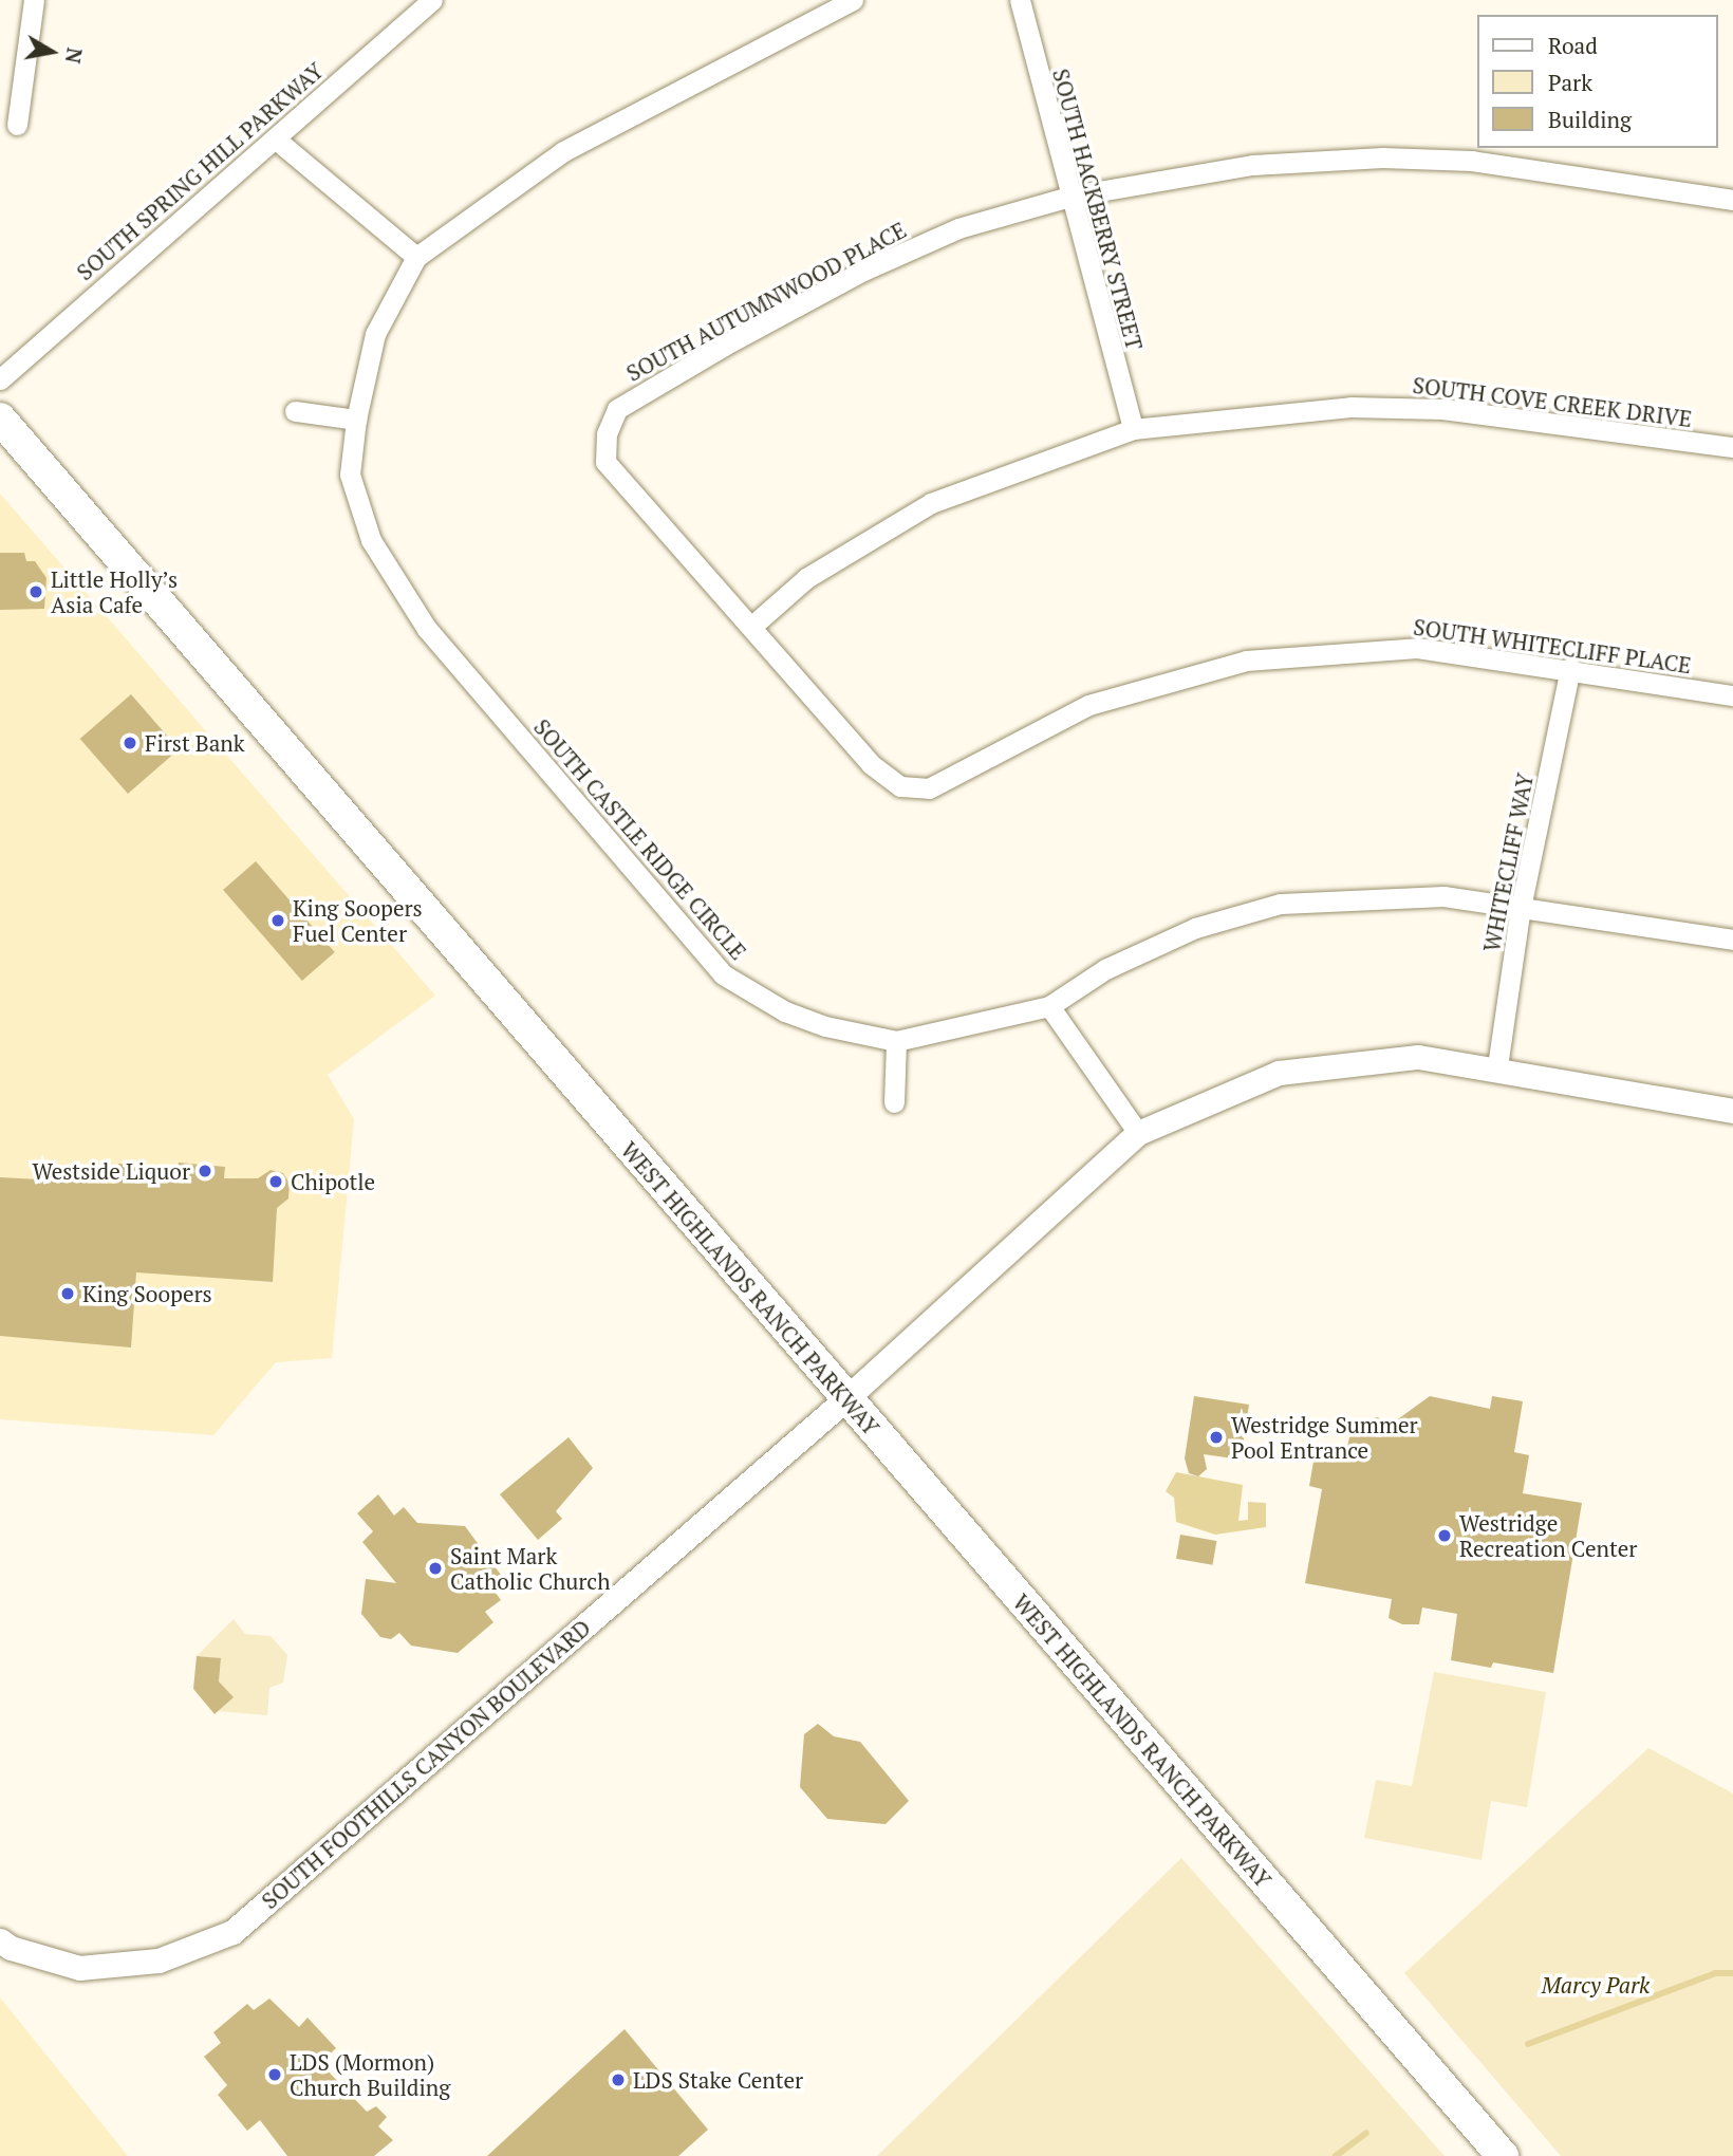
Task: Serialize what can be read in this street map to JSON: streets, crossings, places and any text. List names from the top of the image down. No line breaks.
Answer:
{"streets":{"main road":["WEST HIGHLANDS RANCH PARKWAY"],"street":["SOUTH SPRING HILL PARKWAY","SOUTH HACKBERRY STREET","SOUTH AUTUMNWOOD PLACE","SOUTH COVE CREEK DRIVE","SOUTH WHITECLIFF PLACE","SOUTH CASTLE RIDGE CIRCLE","WHITECLIFF WAY","SOUTH FOOTHILLS CANYON BOULEVARD"]},"crossings":[["SOUTH HACKBERRY STREET","SOUTH AUTUMNWOOD PLACE"],["SOUTH HACKBERRY STREET","SOUTH COVE CREEK DRIVE"],["SOUTH AUTUMNWOOD PLACE","SOUTH COVE CREEK DRIVE"],["SOUTH AUTUMNWOOD PLACE","SOUTH WHITECLIFF PLACE"],["SOUTH COVE CREEK DRIVE","SOUTH WHITECLIFF PLACE"],["SOUTH WHITECLIFF PLACE","WHITECLIFF WAY"],["SOUTH CASTLE RIDGE CIRCLE","WHITECLIFF WAY"],["WHITECLIFF WAY","SOUTH FOOTHILLS CANYON BOULEVARD"],["WEST HIGHLANDS RANCH PARKWAY","SOUTH FOOTHILLS CANYON BOULEVARD"]],"parks":["Marcy Park"],"places":["Little Holly’s Asia Cafe","First Bank","King Soopers Fuel Center","Westside Liquor","Chipotle","King Soopers","Westridge Summer Pool Entrance","Westridge Recreation Center","Saint Mark Catholic Church","LDS (Mormon) Church Building","LDS Stake Center"],"legend":["Road","Park","Building"],"north":"right"}
